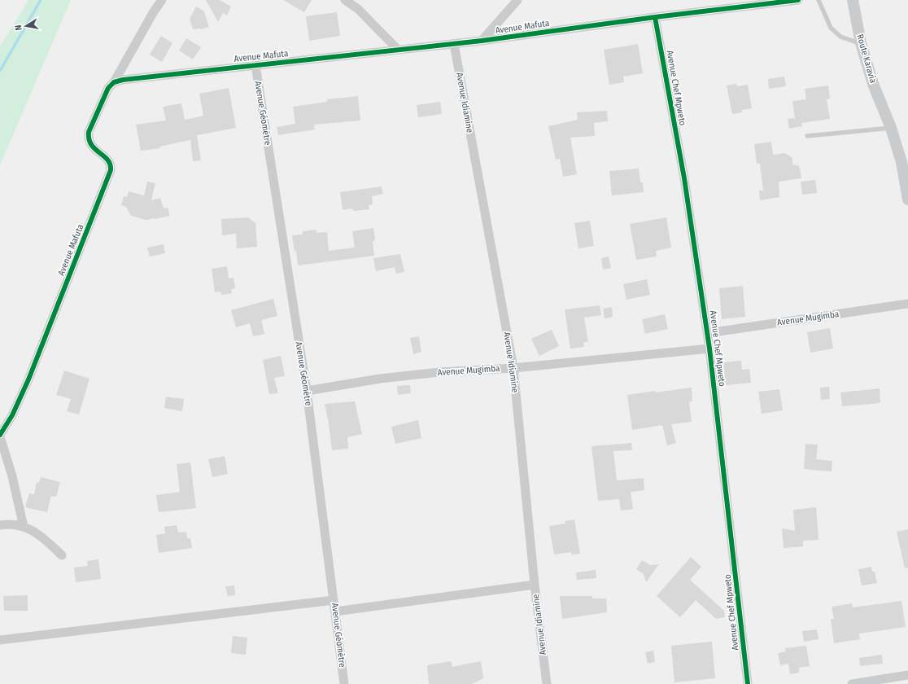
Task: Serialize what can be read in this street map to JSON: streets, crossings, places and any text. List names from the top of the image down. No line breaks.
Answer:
{"streets":{"street":["Avenue Mafuta","Route Karavia","Avenue Chef Mpweto","Avenue Idiamine","Avenue Géomètre","Avenue Mugimba"]},"crossings":[["Avenue Mafuta","Avenue Chef Mpweto"],["Avenue Mafuta","Avenue Idiamine"],["Avenue Mafuta","Avenue Géomètre"],["Avenue Chef Mpweto","Avenue Mugimba"],["Avenue Idiamine","Avenue Mugimba"],["Avenue Géomètre","Avenue Mugimba"]],"north":"left"}
